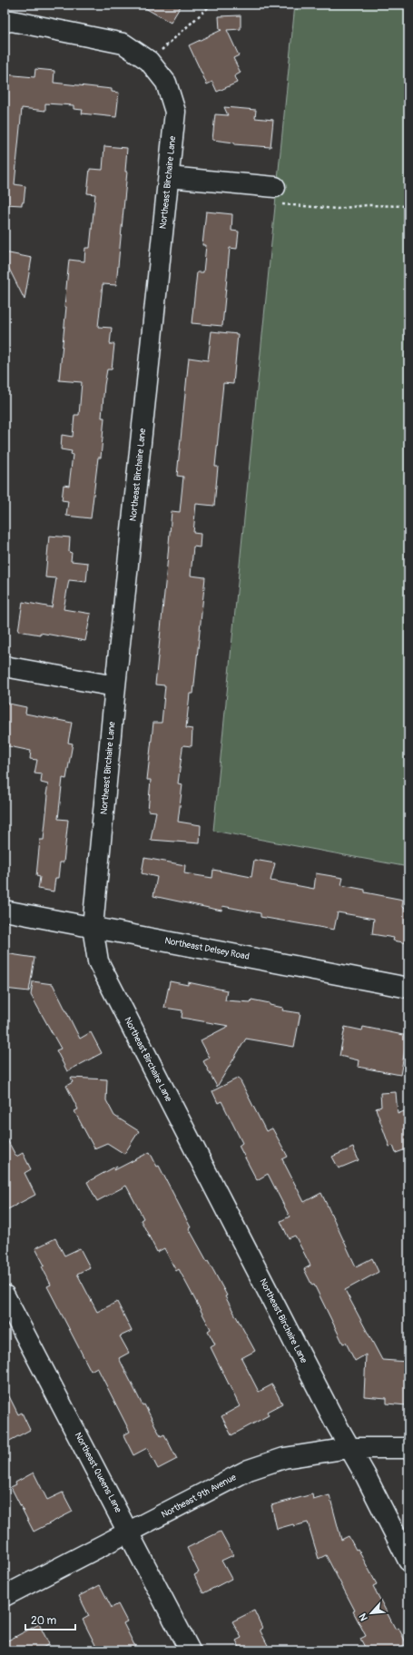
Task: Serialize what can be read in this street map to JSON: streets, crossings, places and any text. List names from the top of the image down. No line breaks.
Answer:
{"streets":{"street":["Northeast Birchaire Lane","Northeast Delsey Road","Northeast Queens Lane","Northeast 9th Avenue"]},"crossings":[["Northeast Birchaire Lane","Northeast Delsey Road"],["Northeast Birchaire Lane","Northeast 9th Avenue"],["Northeast Queens Lane","Northeast 9th Avenue"]],"scale_bar":"20 m","north":"bottom left"}
